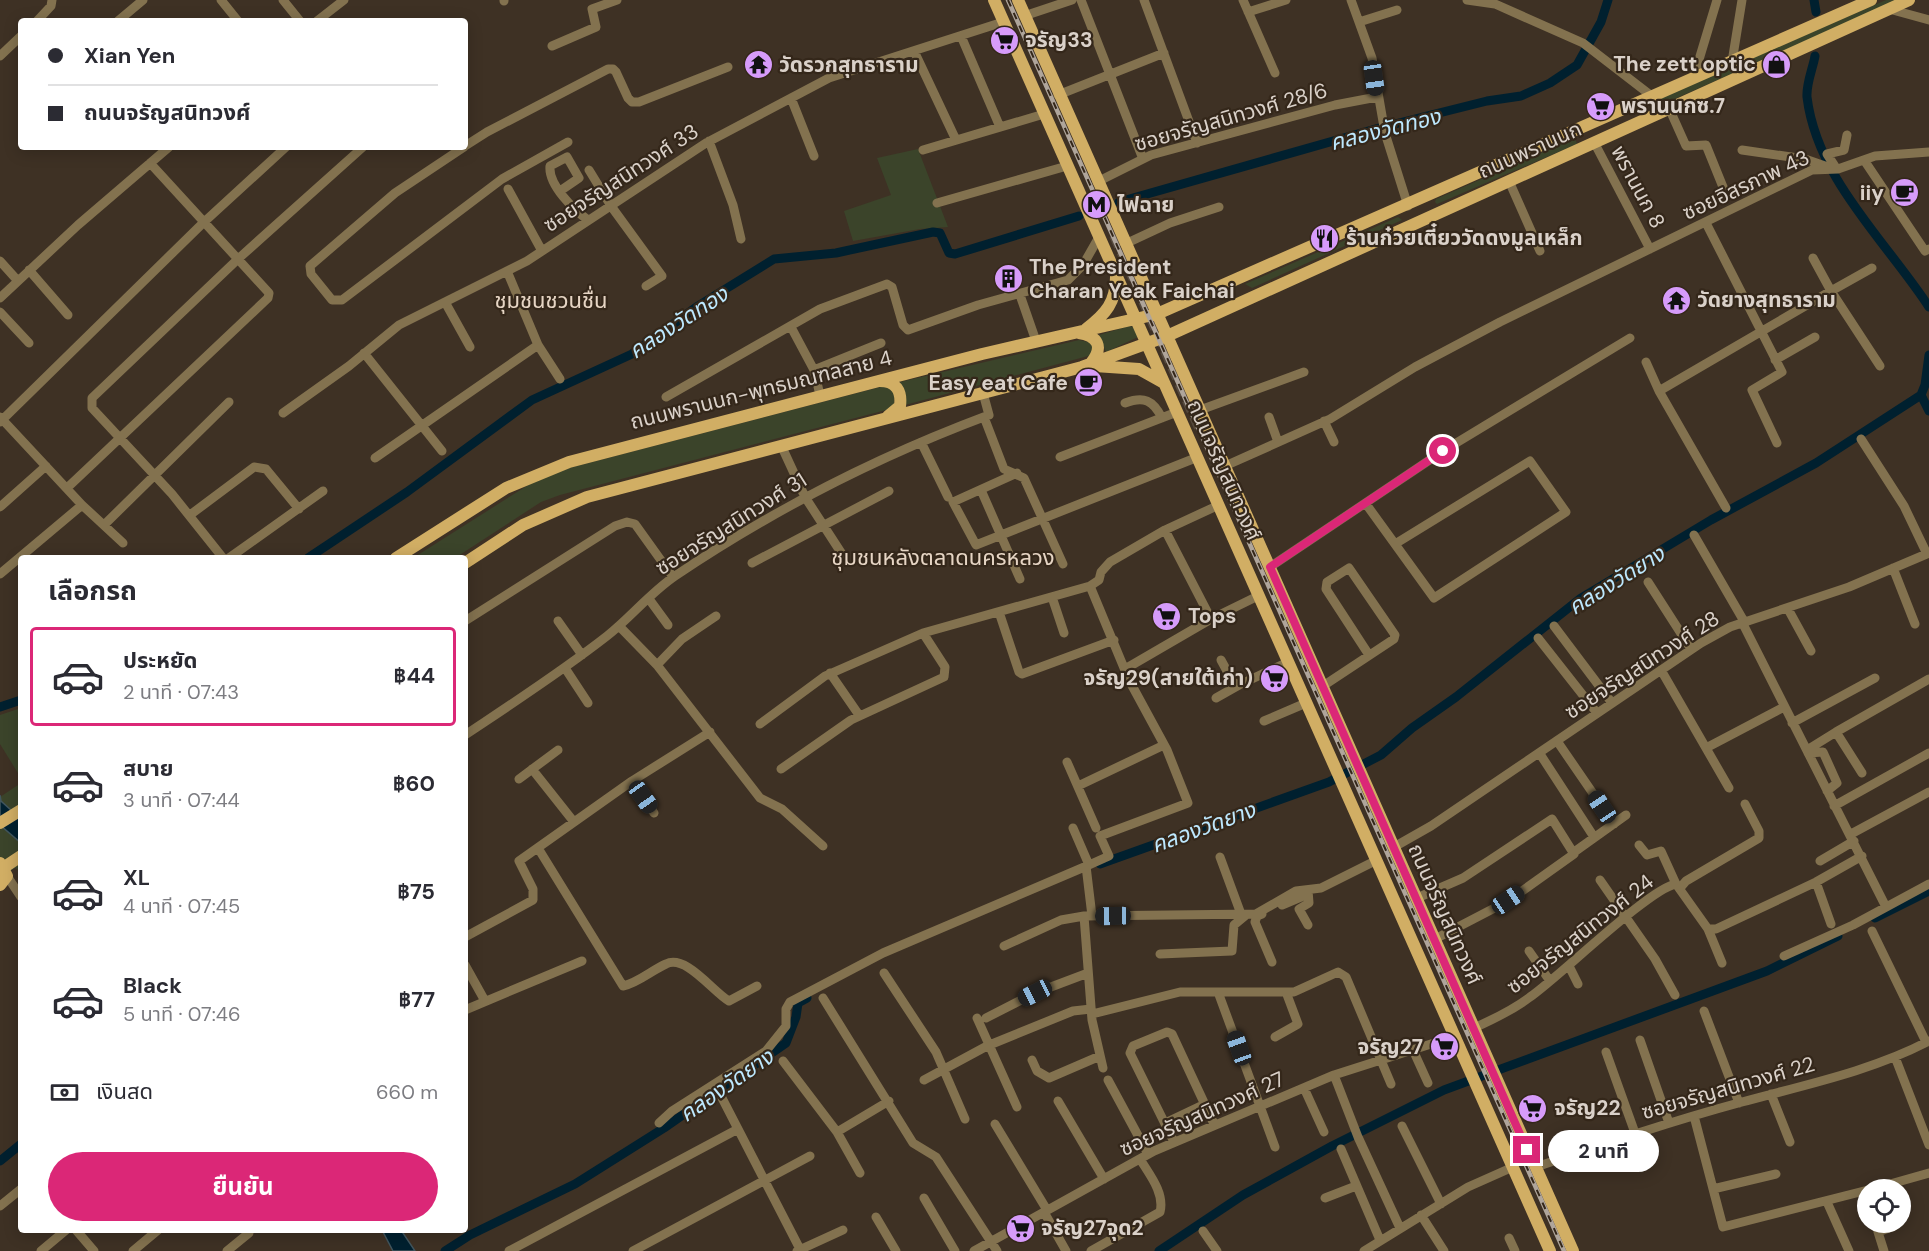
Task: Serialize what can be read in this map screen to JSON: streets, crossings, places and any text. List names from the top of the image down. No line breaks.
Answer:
{"streets":{"main road":["ถนนพรานนก","ถนนพรานนก-พุทธมณฑลสาย 4","ถนนจรัญสนิทวงศ์"],"street":["ซอยจรัญสนิทวงศ์ 28/6","ซอยจรัญสนิทวงศ์ 33","ซอยอิสรภาพ 43","พรานนก 8","ซอยจรัญสนิทวงศ์ 31","ซอยจรัญสนิทวงศ์ 28","ซอยจรัญสนิทวงศ์ 24","ซอยจรัญสนิทวงศ์ 22","ซอยจรัญสนิทวงศ์ 27"]},"crossings":[["ซอยจรัญสนิทวงศ์ 28/6","ถนนจรัญสนิทวงศ์"],["ถนนพรานนก","พรานนก 8"],["ถนนพรานนก","ถนนพรานนก-พุทธมณฑลสาย 4"],["ถนนพรานนก","ถนนจรัญสนิทวงศ์"],["ซอยจรัญสนิทวงศ์ 33","ถนนจรัญสนิทวงศ์"],["ซอยอิสรภาพ 43","พรานนก 8"],["ซอยอิสรภาพ 43","ถนนจรัญสนิทวงศ์"],["ถนนพรานนก-พุทธมณฑลสาย 4","ถนนจรัญสนิทวงศ์"],["ถนนจรัญสนิทวงศ์","ซอยจรัญสนิทวงศ์ 28"],["ถนนจรัญสนิทวงศ์","ซอยจรัญสนิทวงศ์ 24"],["ถนนจรัญสนิทวงศ์","ซอยจรัญสนิทวงศ์ 22"],["ถนนจรัญสนิทวงศ์","ซอยจรัญสนิทวงศ์ 27"]],"districts":["ชุมชนชวนชื่น","ชุมชนหลังตลาดนครหลวง"],"water":["คลองวัดทอง","คลองวัดยาง"],"places":{"supermarket":["จรัญ33","พรานนกซ.7","Tops","จรัญ29(สายใต้เก่า)","จรัญ27","จรัญ22","จรัญ27จุด2"],"shop":["The zett optic"],"temple":["วัดรวกสุทธาราม","วัดยางสุทธาราม"],"cafe":["iiy","Easy eat Cafe"],"metro station":["ไฟฉาย"],"restaurant":["ร้านก๋วยเตี๋ยววัดดงมูลเหล็ก"],"building":["The President Charan Yeak Faichai"]},"page":{"banner":["Xian Yen","ถนนจรัญสนิทวงศ์"],"heading":"เลือกรถ","list":[{"name":"ประหยัด","note":"2 นาที · 07:43","value":"฿44"},{"name":"สบาย","note":"3 นาที · 07:44","value":"฿60"},{"name":"XL","note":"4 นาที · 07:45","value":"฿75"},{"name":"Black","note":"5 นาที · 07:46","value":"฿77"}],"pay":["เงินสด","660 m"],"bubble":"2 นาที","buttons":"ยืนยัน"}}
